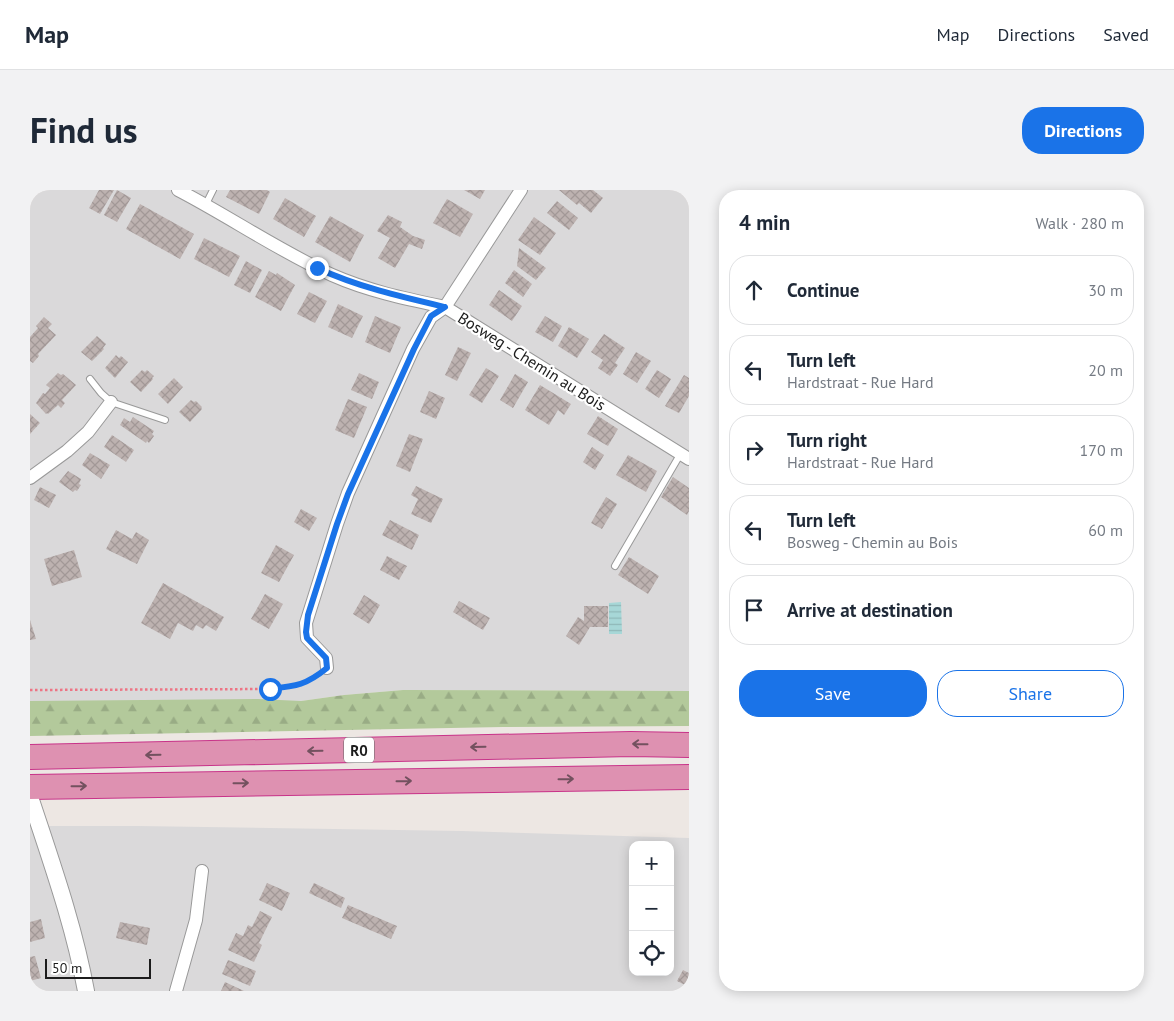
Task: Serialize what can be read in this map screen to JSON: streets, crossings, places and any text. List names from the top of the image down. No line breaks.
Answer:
{"streets":{"highway":["R0"],"street":["Bosweg - Chemin au Bois"]},"scale_bar":"50 m","page":{"header":"Map","nav":["Map","Directions","Saved"],"title":"Find us","buttons":["Directions",["Save","Share"]],"heading":["4 min","Walk · 280 m"],"list":[["Continue","30 m"],["Turn left","Hardstraat - Rue Hard","20 m"],["Turn right","Hardstraat - Rue Hard","170 m"],["Turn left","Bosweg - Chemin au Bois","60 m"],"Arrive at destination"],"map_buttons":["+","−"],"scale":"50 m"}}
